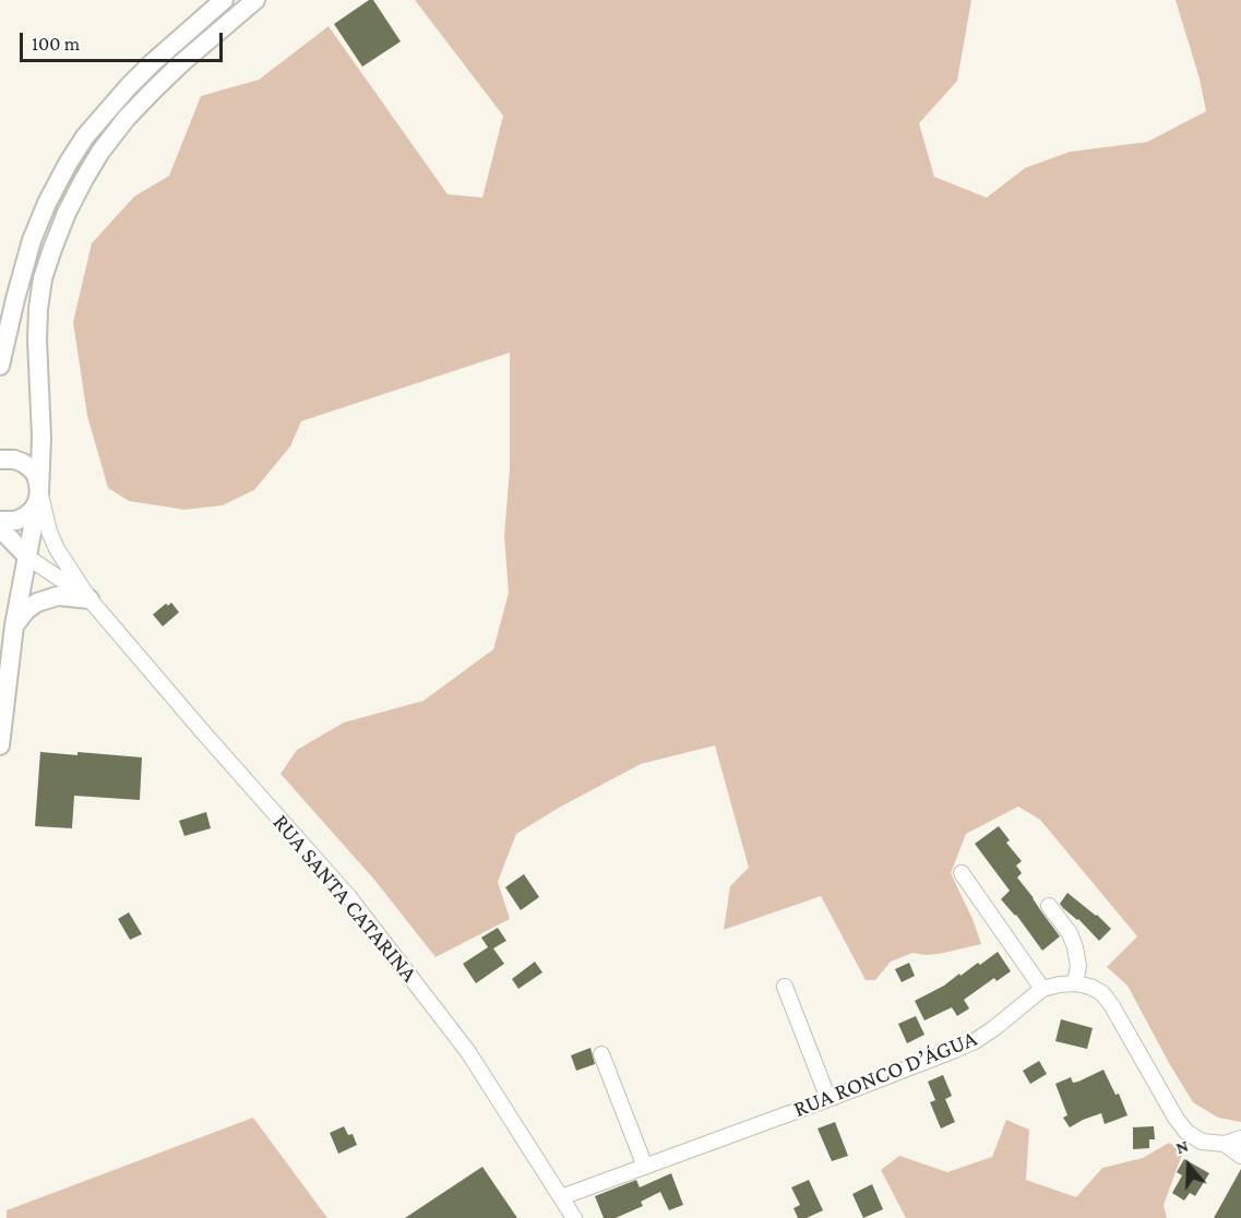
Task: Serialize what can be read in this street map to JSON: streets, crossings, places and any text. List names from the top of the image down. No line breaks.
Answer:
{"streets":{"main road":["RUA SANTA CATARINA"],"street":["RUA RONCO D’ÁGUA"]},"crossings":[["RUA SANTA CATARINA","RUA RONCO D’ÁGUA"]],"scale_bar":"100 m","north":"top"}
